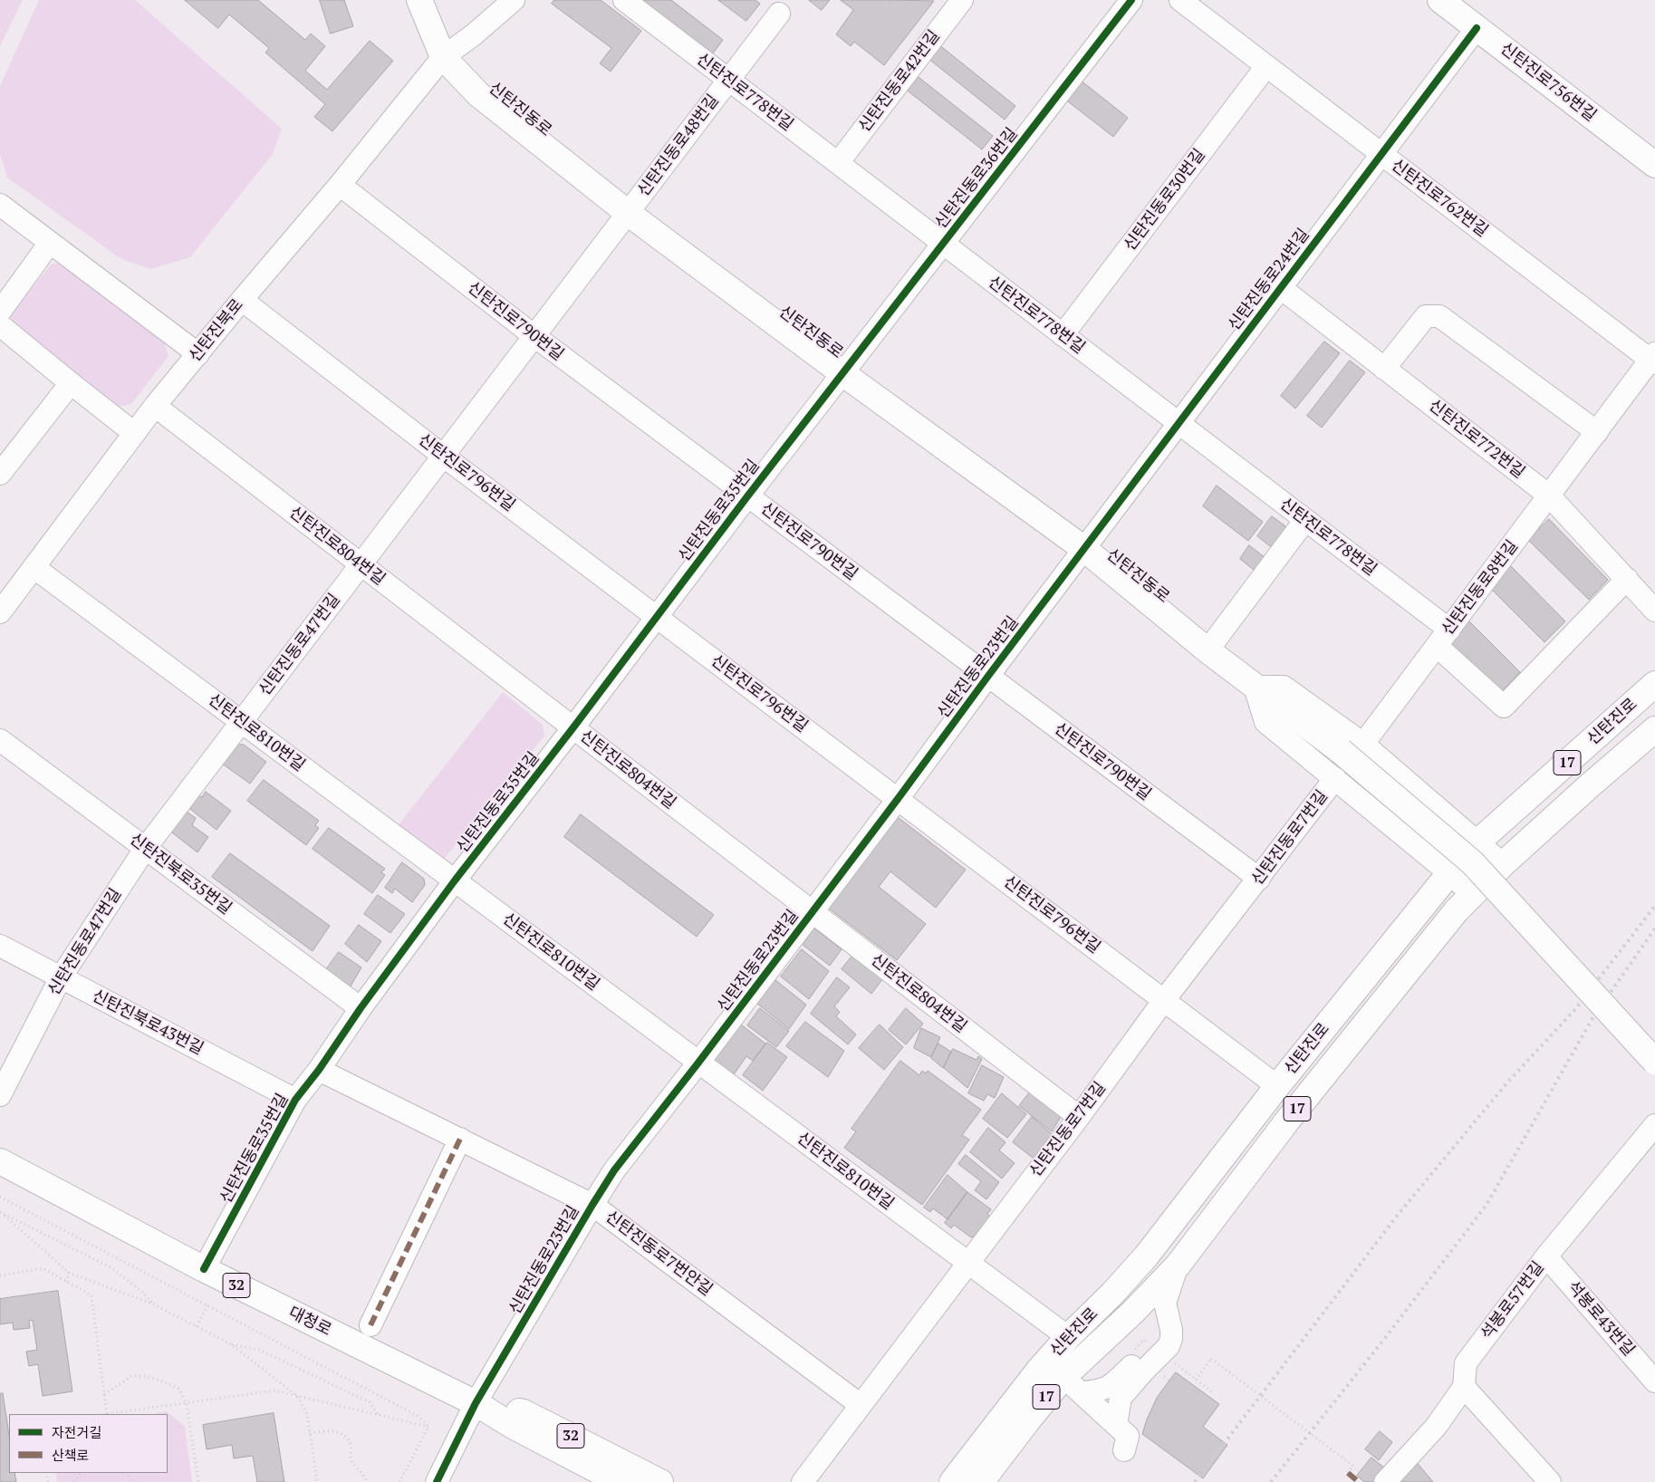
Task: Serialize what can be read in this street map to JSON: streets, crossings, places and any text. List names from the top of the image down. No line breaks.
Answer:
{"streets":{"main road":["신탄진로756번길","신탄진동로","신탄진로","17","32","대청로"],"street":["신탄진동로42번길","신탄진로778번길","신탄진동로48번길","신탄진동로36번길","신탄진로762번길","신탄진동로30번길","신탄진동로24번길","신탄진로790번길","신탄진북로","신탄진로772번길","신탄진로796번길","신탄진동로35번길","신탄진로804번길","신탄진동로8번길","신탄진동로47번길","신탄진동로23번길","신탄진로810번길","신탄진동로7번길","신탄진북로35번길","신탄진북로43번길","신탄진동로7번안길","석봉로57번길","석봉로43번길"]},"crossings":[["신탄진동로42번길","신탄진로778번길"],["신탄진로756번길","신탄진동로24번길"],["신탄진로778번길","신탄진동로48번길"],["신탄진로778번길","신탄진동로36번길"],["신탄진로778번길","신탄진동로30번길"],["신탄진로778번길","신탄진동로24번길"],["신탄진로778번길","신탄진로772번길"],["신탄진로778번길","신탄진동로8번길"],["신탄진동로","신탄진동로48번길"],["신탄진동로","신탄진동로36번길"],["신탄진동로","신탄진동로24번길"],["신탄진동로","신탄진북로"],["신탄진동로","신탄진동로35번길"],["신탄진동로","신탄진동로47번길"],["신탄진동로","신탄진동로23번길"],["신탄진동로48번길","신탄진동로47번길"],["신탄진동로36번길","신탄진동로35번길"],["신탄진로762번길","신탄진동로30번길"],["신탄진로762번길","신탄진동로24번길"],["신탄진로762번길","신탄진동로8번길"],["신탄진동로24번길","신탄진로772번길"],["신탄진동로24번길","신탄진동로23번길"],["신탄진로790번길","신탄진북로"],["신탄진로790번길","신탄진동로35번길"],["신탄진로790번길","신탄진동로47번길"],["신탄진로790번길","신탄진동로23번길"],["신탄진로790번길","신탄진동로7번길"],["신탄진북로","신탄진로796번길"],["신탄진북로","신탄진로804번길"],["신탄진북로","신탄진로810번길"],["신탄진로772번길","신탄진동로8번길"],["신탄진로796번길","신탄진동로35번길"],["신탄진로796번길","신탄진동로47번길"],["신탄진로796번길","신탄진동로23번길"],["신탄진로796번길","신탄진로"],["신탄진로796번길","신탄진동로7번길"],["신탄진동로35번길","신탄진로804번길"],["신탄진동로35번길","신탄진로810번길"],["신탄진동로35번길","신탄진북로35번길"],["신탄진동로35번길","신탄진북로43번길"],["신탄진동로35번길","신탄진동로7번안길"],["신탄진동로35번길","대청로"],["신탄진로804번길","신탄진동로47번길"],["신탄진로804번길","신탄진동로23번길"],["신탄진로804번길","신탄진동로7번길"],["신탄진동로47번길","신탄진로810번길"],["신탄진동로47번길","신탄진북로35번길"],["신탄진동로47번길","신탄진북로43번길"],["신탄진동로23번길","신탄진로810번길"],["신탄진동로23번길","신탄진동로7번안길"],["신탄진동로23번길","32"],["신탄진동로23번길","대청로"],["신탄진로","신탄진로810번길"],["신탄진로810번길","신탄진동로7번길"],["신탄진동로7번길","신탄진동로7번안길"],["32","대청로"],["석봉로57번길","석봉로43번길"]],"legend":["자전거길","산책로"]}
